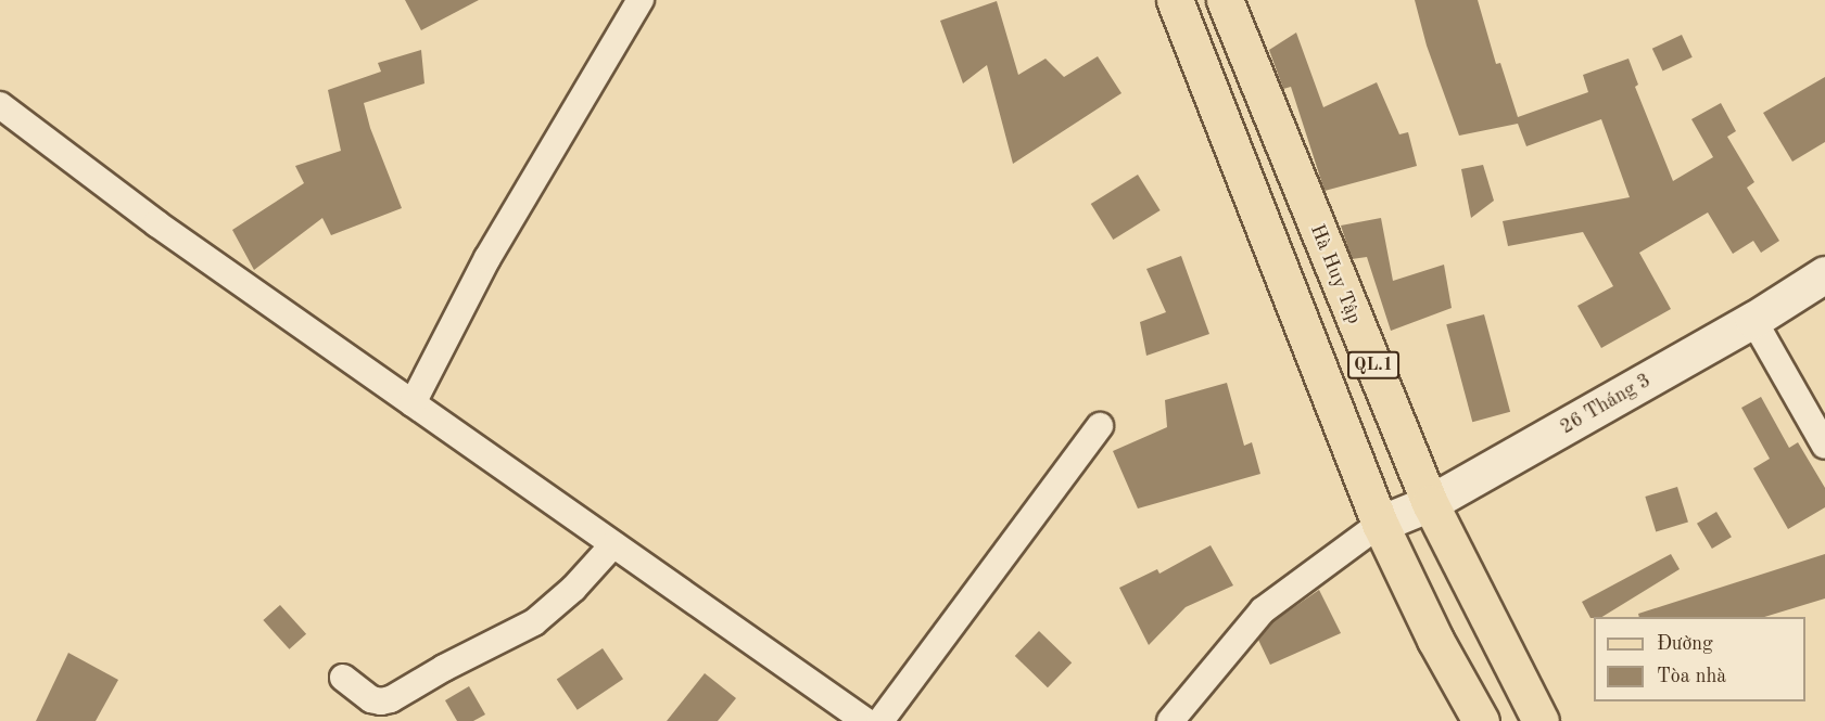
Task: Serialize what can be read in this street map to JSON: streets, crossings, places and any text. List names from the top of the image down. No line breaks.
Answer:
{"streets":{"main road":["Hà Huy Tập","QL.1"],"street":["26 Tháng 3"]},"crossings":[["Hà Huy Tập","26 Tháng 3"],["QL.1","26 Tháng 3"]],"legend":["Đường","Tòa nhà"]}
